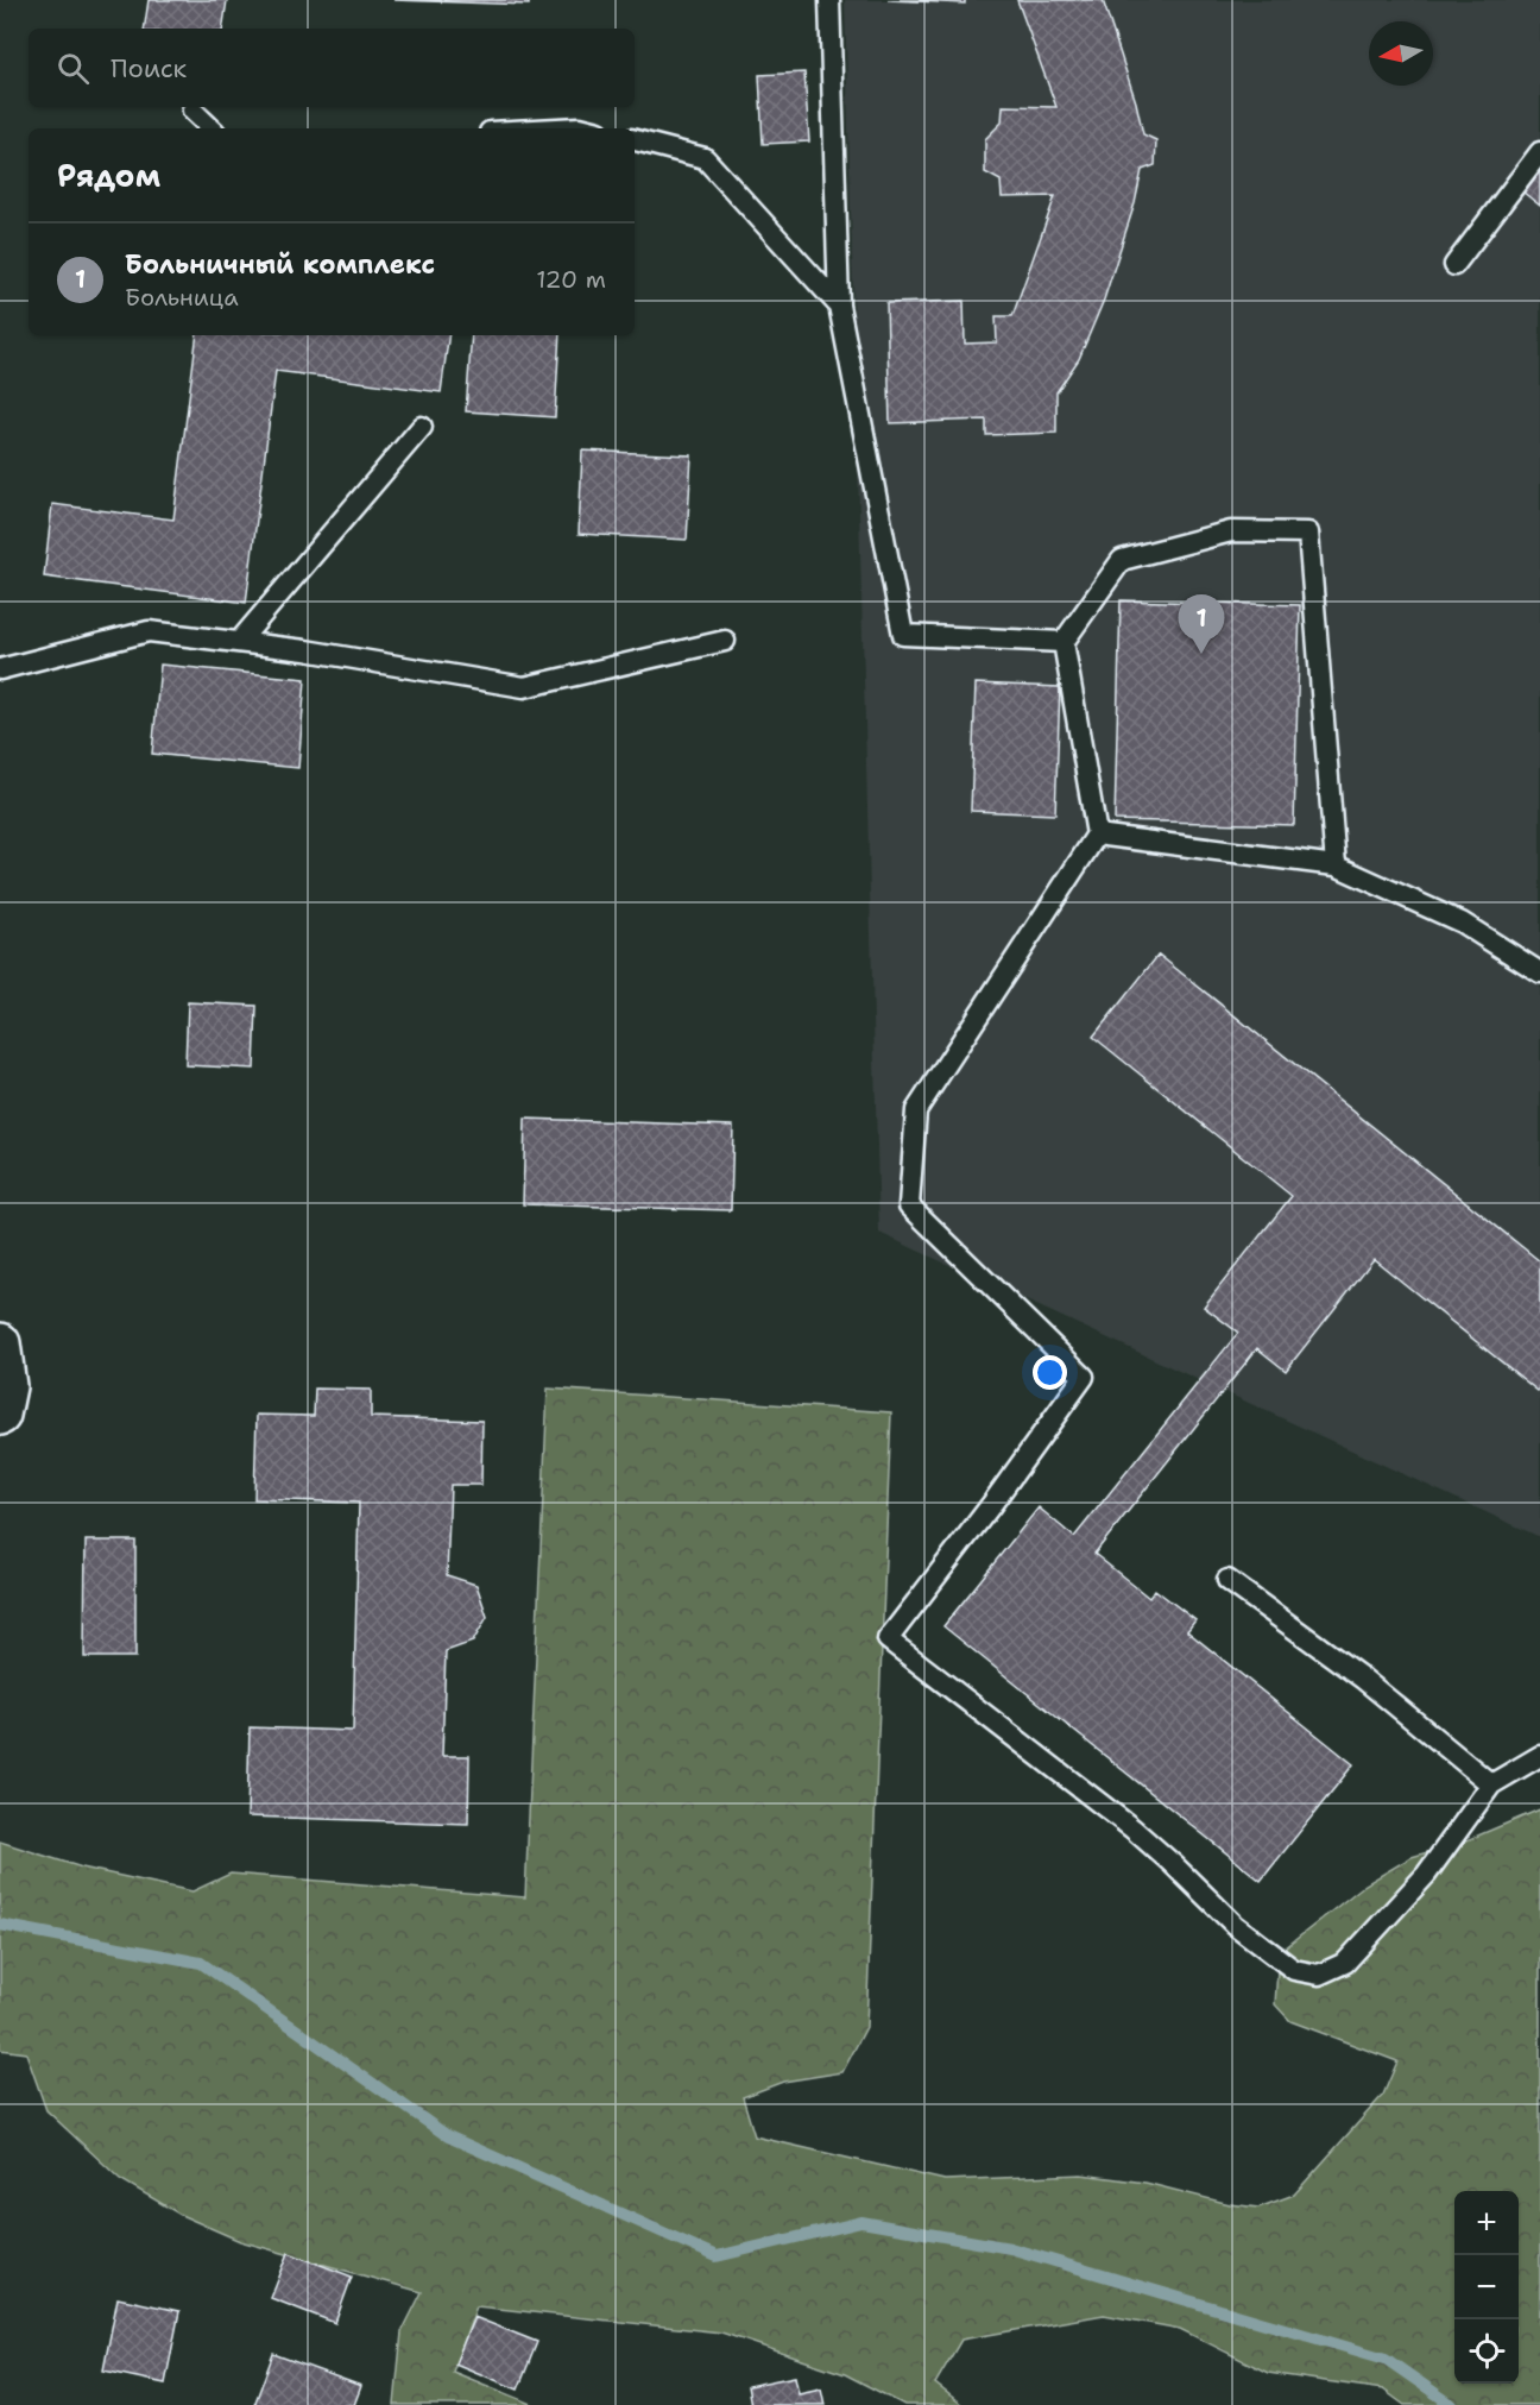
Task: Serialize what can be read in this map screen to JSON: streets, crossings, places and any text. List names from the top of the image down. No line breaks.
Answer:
{"north":"left","page":{"search":"Поиск","heading":"Рядом","list":[{"mark":"1","name":"Больничный комплекс","note":"Больница","value":"120 m"}],"pins":"1","map_buttons":["+","−"]}}
